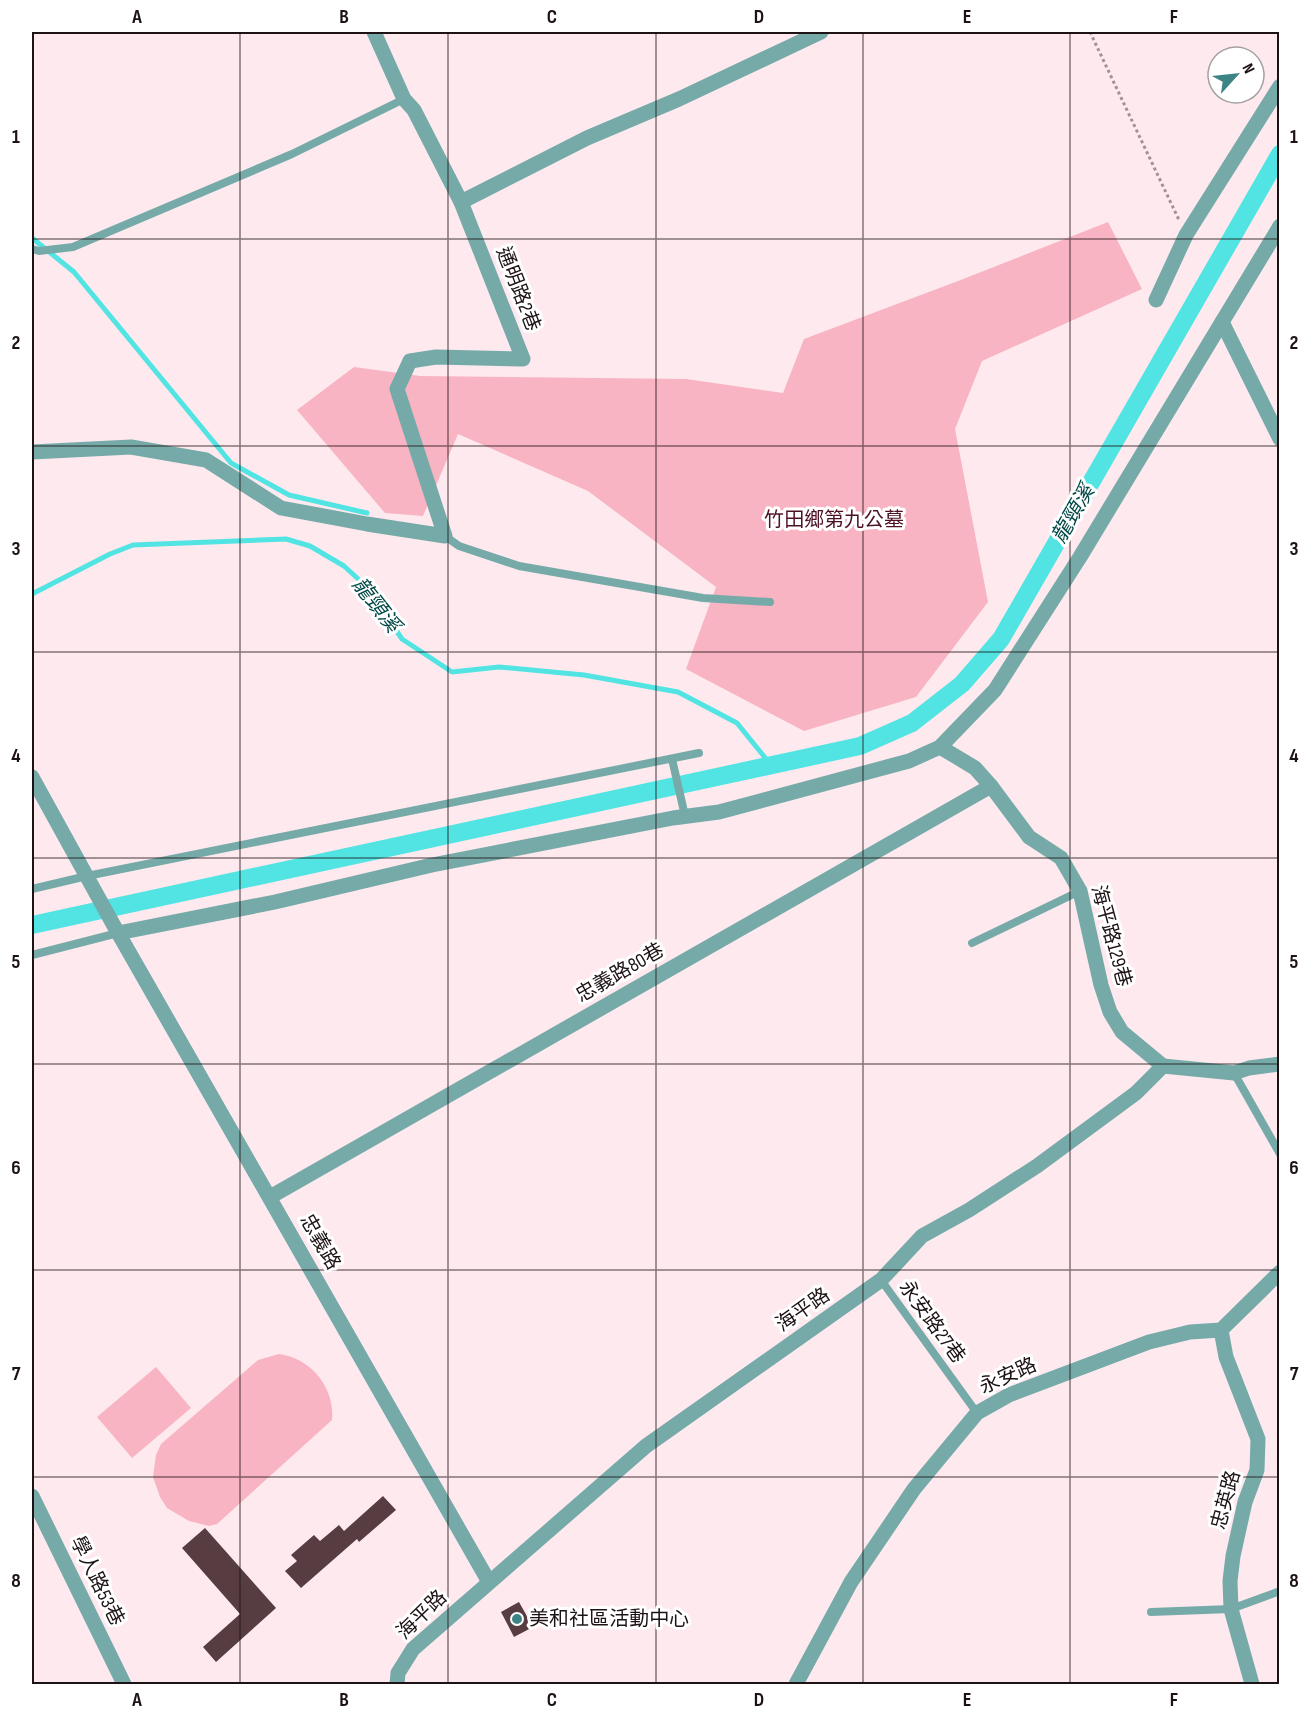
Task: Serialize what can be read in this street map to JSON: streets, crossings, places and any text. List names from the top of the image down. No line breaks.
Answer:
{"streets":{"street":["通明路2巷","海平路129巷","忠義路80巷","忠義路","海平路","永安路","忠英路","學人路53巷"],"lane":["永安路27巷"]},"crossings":[["海平路129巷","忠義路80巷"],["海平路129巷","海平路"],["忠義路80巷","忠義路"],["忠義路","海平路"],["海平路","永安路27巷"],["永安路27巷","永安路"],["永安路","忠英路"]],"water":["龍頸溪"],"parks":["竹田鄉第九公墓"],"places":["美和社區活動中心"],"north":"top right","grid":{"columns":["A","B","C","D","E","F"],"rows":["1","2","3","4","5","6","7","8"]}}
